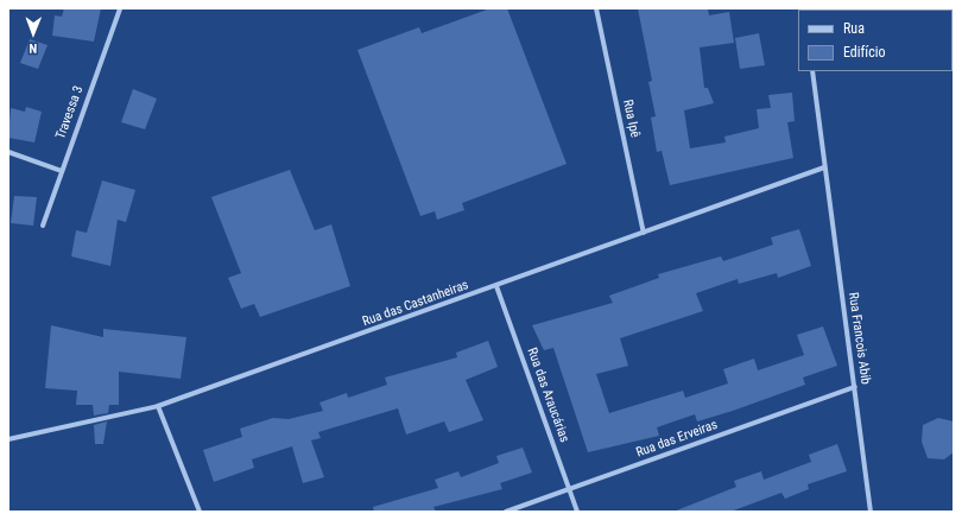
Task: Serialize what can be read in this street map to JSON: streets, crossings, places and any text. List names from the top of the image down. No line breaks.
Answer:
{"streets":{"street":["Travessa 3","Rua Ipê","Rua das Castanheiras","Rua Francois Abib","Rua das Araucárias","Rua das Erveiras"]},"crossings":[["Rua Ipê","Rua das Castanheiras"],["Rua das Castanheiras","Rua Francois Abib"],["Rua das Castanheiras","Rua das Araucárias"],["Rua Francois Abib","Rua das Erveiras"],["Rua das Araucárias","Rua das Erveiras"]],"legend":["Rua","Edifício"],"north":"bottom"}
